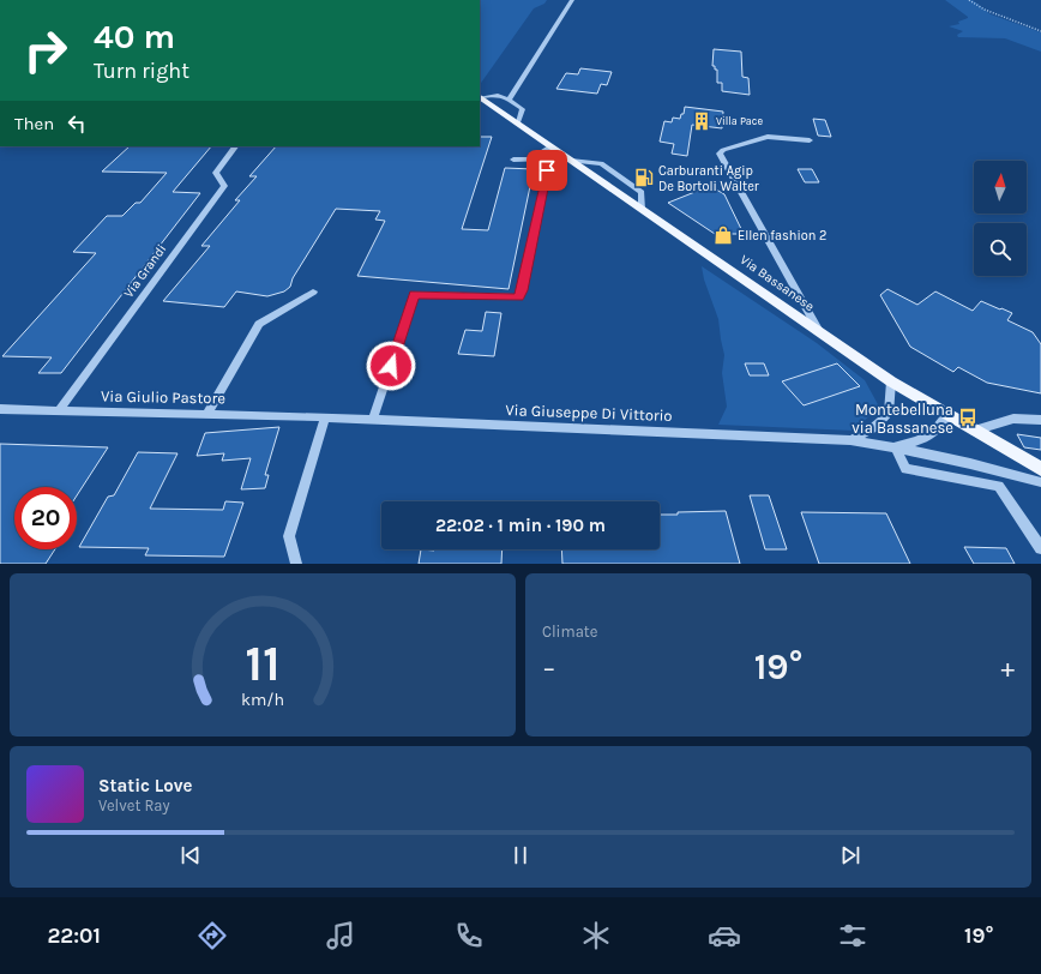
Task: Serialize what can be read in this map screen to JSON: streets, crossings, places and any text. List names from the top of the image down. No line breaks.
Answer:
{"streets":{"main road":["Via Bassanese"],"street":["Via Grandi","Via Giulio Pastore","Via Giuseppe Di Vittorio"]},"crossings":[["Via Grandi","Via Giulio Pastore"],["Via Bassanese","Via Giuseppe Di Vittorio"],["Via Giulio Pastore","Via Giuseppe Di Vittorio"]],"places":{"building":["Villa Pace"],"fuel station":["Carburanti Agip De Bortoli Walter"],"shop":["Ellen fashion 2"],"bus stop":["Montebelluna via Bassanese"]},"north":"top","page":{"turn":["40 m","Turn right"],"then":"Then","limit":"20","trip":"22:02 · 1 min · 190 m","tile":"Climate","heat":["−","19°","+"],"song":["Static Love","Velvet Ray"],"tabs":["22:01","19°"],"gauge":["11","km/h"]}}
